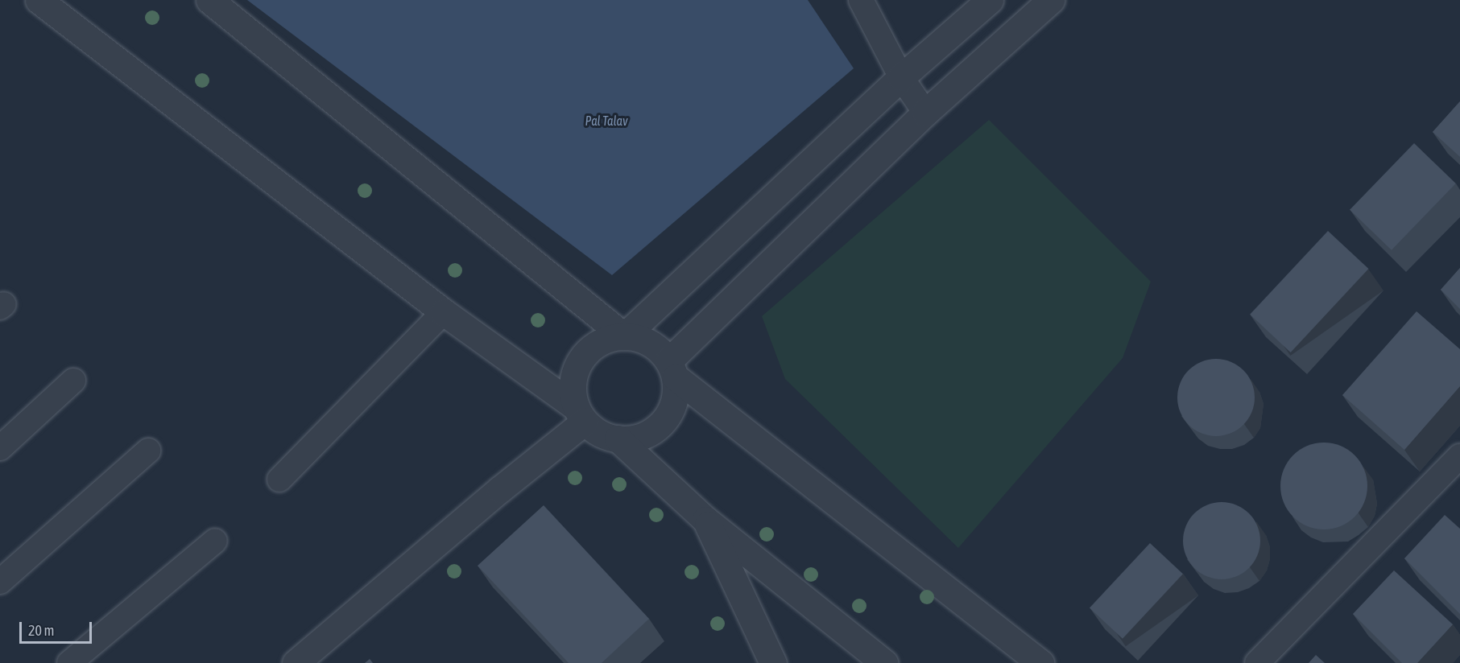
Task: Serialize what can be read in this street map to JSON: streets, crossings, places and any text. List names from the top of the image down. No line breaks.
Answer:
{"water":["Pal Talav"],"scale_bar":"20 m"}
